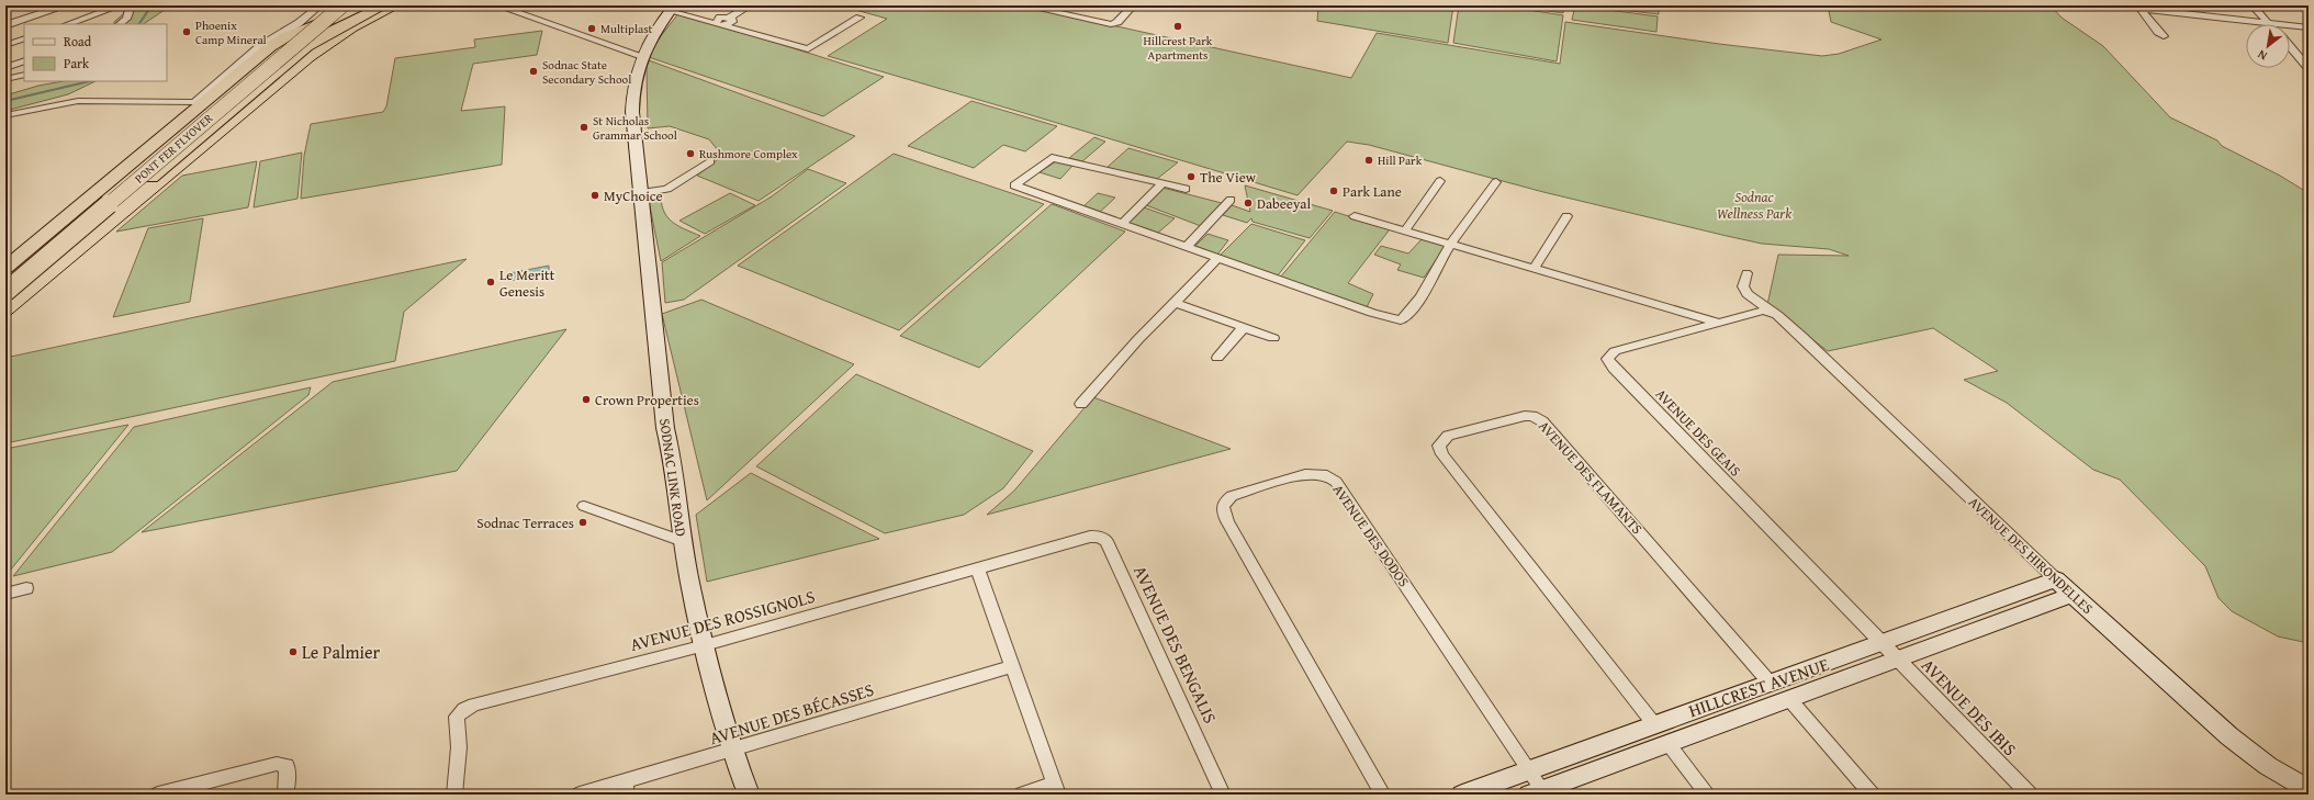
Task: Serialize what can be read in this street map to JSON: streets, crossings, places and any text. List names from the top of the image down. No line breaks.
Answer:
{"streets":{"highway":["PONT FER FLYOVER"],"main road":["SODNAC LINK ROAD","AVENUE DES HIRONDELLES","HILLCREST AVENUE"],"street":["AVENUE DES GEAIS","AVENUE DES FLAMANTS","AVENUE DES DODOS","AVENUE DES ROSSIGNOLS","AVENUE DES BENGALIS","AVENUE DES IBIS","AVENUE DES BÉCASSES"]},"crossings":[["AVENUE DES GEAIS","AVENUE DES HIRONDELLES"],["AVENUE DES GEAIS","HILLCREST AVENUE"],["AVENUE DES GEAIS","AVENUE DES IBIS"],["SODNAC LINK ROAD","AVENUE DES ROSSIGNOLS"],["SODNAC LINK ROAD","AVENUE DES BÉCASSES"],["AVENUE DES FLAMANTS","HILLCREST AVENUE"],["AVENUE DES DODOS","HILLCREST AVENUE"],["AVENUE DES HIRONDELLES","HILLCREST AVENUE"],["AVENUE DES ROSSIGNOLS","AVENUE DES BENGALIS"],["HILLCREST AVENUE","AVENUE DES IBIS"]],"parks":["Sodnac Wellness Park"],"places":["Hillcrest Park Apartments","Multiplast","Phoenix Camp Mineral","Sodnac State Secondary School","St Nicholas Grammar School","Rushmore Complex","Hill Park","The View","Park Lane","MyChoice","Dabeeyal","Le Meritt Genesis","Crown Properties","Sodnac Terraces","Le Palmier"],"legend":["Road","Park"],"north":"bottom left"}
